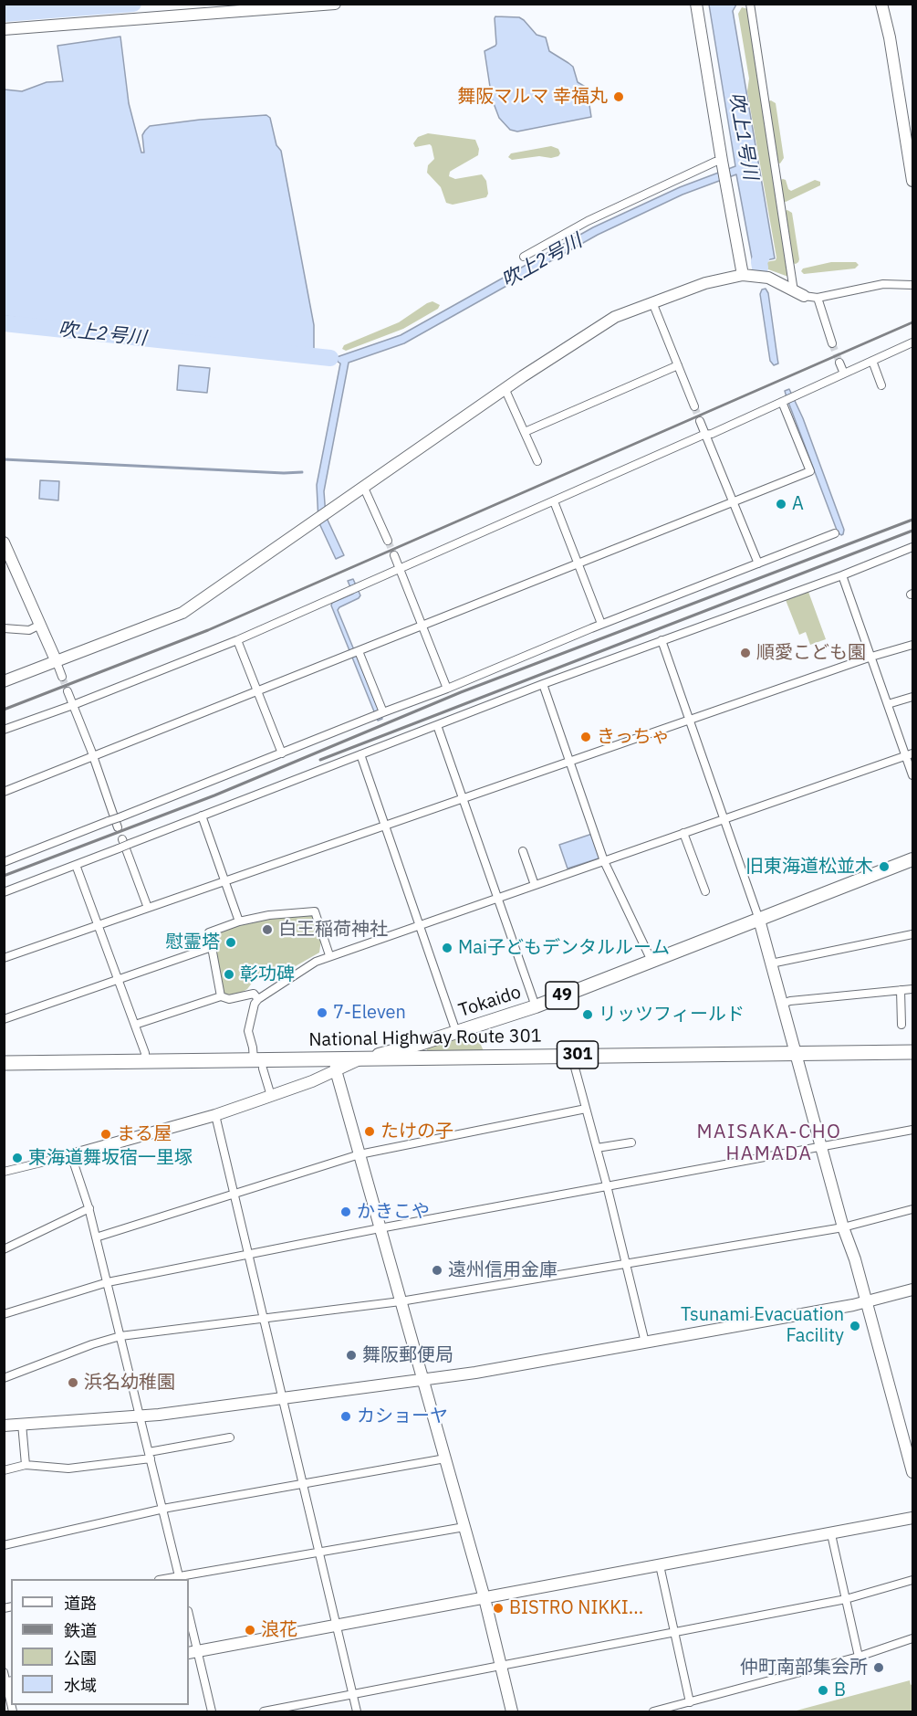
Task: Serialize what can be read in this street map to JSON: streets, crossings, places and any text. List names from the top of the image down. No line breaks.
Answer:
{"streets":{"highway":["National Highway Route 301","301"],"main road":["49","Tokaido"]},"crossings":[["Tokaido","National Highway Route 301"]],"districts":["MAISAKA-CHO HAMADA"],"water":["吹上1号川","吹上2号川"],"places":["舞阪マルマ 幸福丸","A","順愛こども園","きっちゃ","旧東海道松並木","白王稲荷神社","慰霊塔","Mai子どもデンタルルーム","彰功碑","7-Eleven","リッツフィールド","たけの子","まる屋","東海道舞坂宿一里塚","かきこや","遠州信用金庫","Tsunami Evacuation Facility","舞阪郵便局","浜名幼稚園","カショーヤ","BISTRO NIKKI...","浪花","仲町南部集会所","B"],"legend":["道路","鉄道","公園","水域"]}
